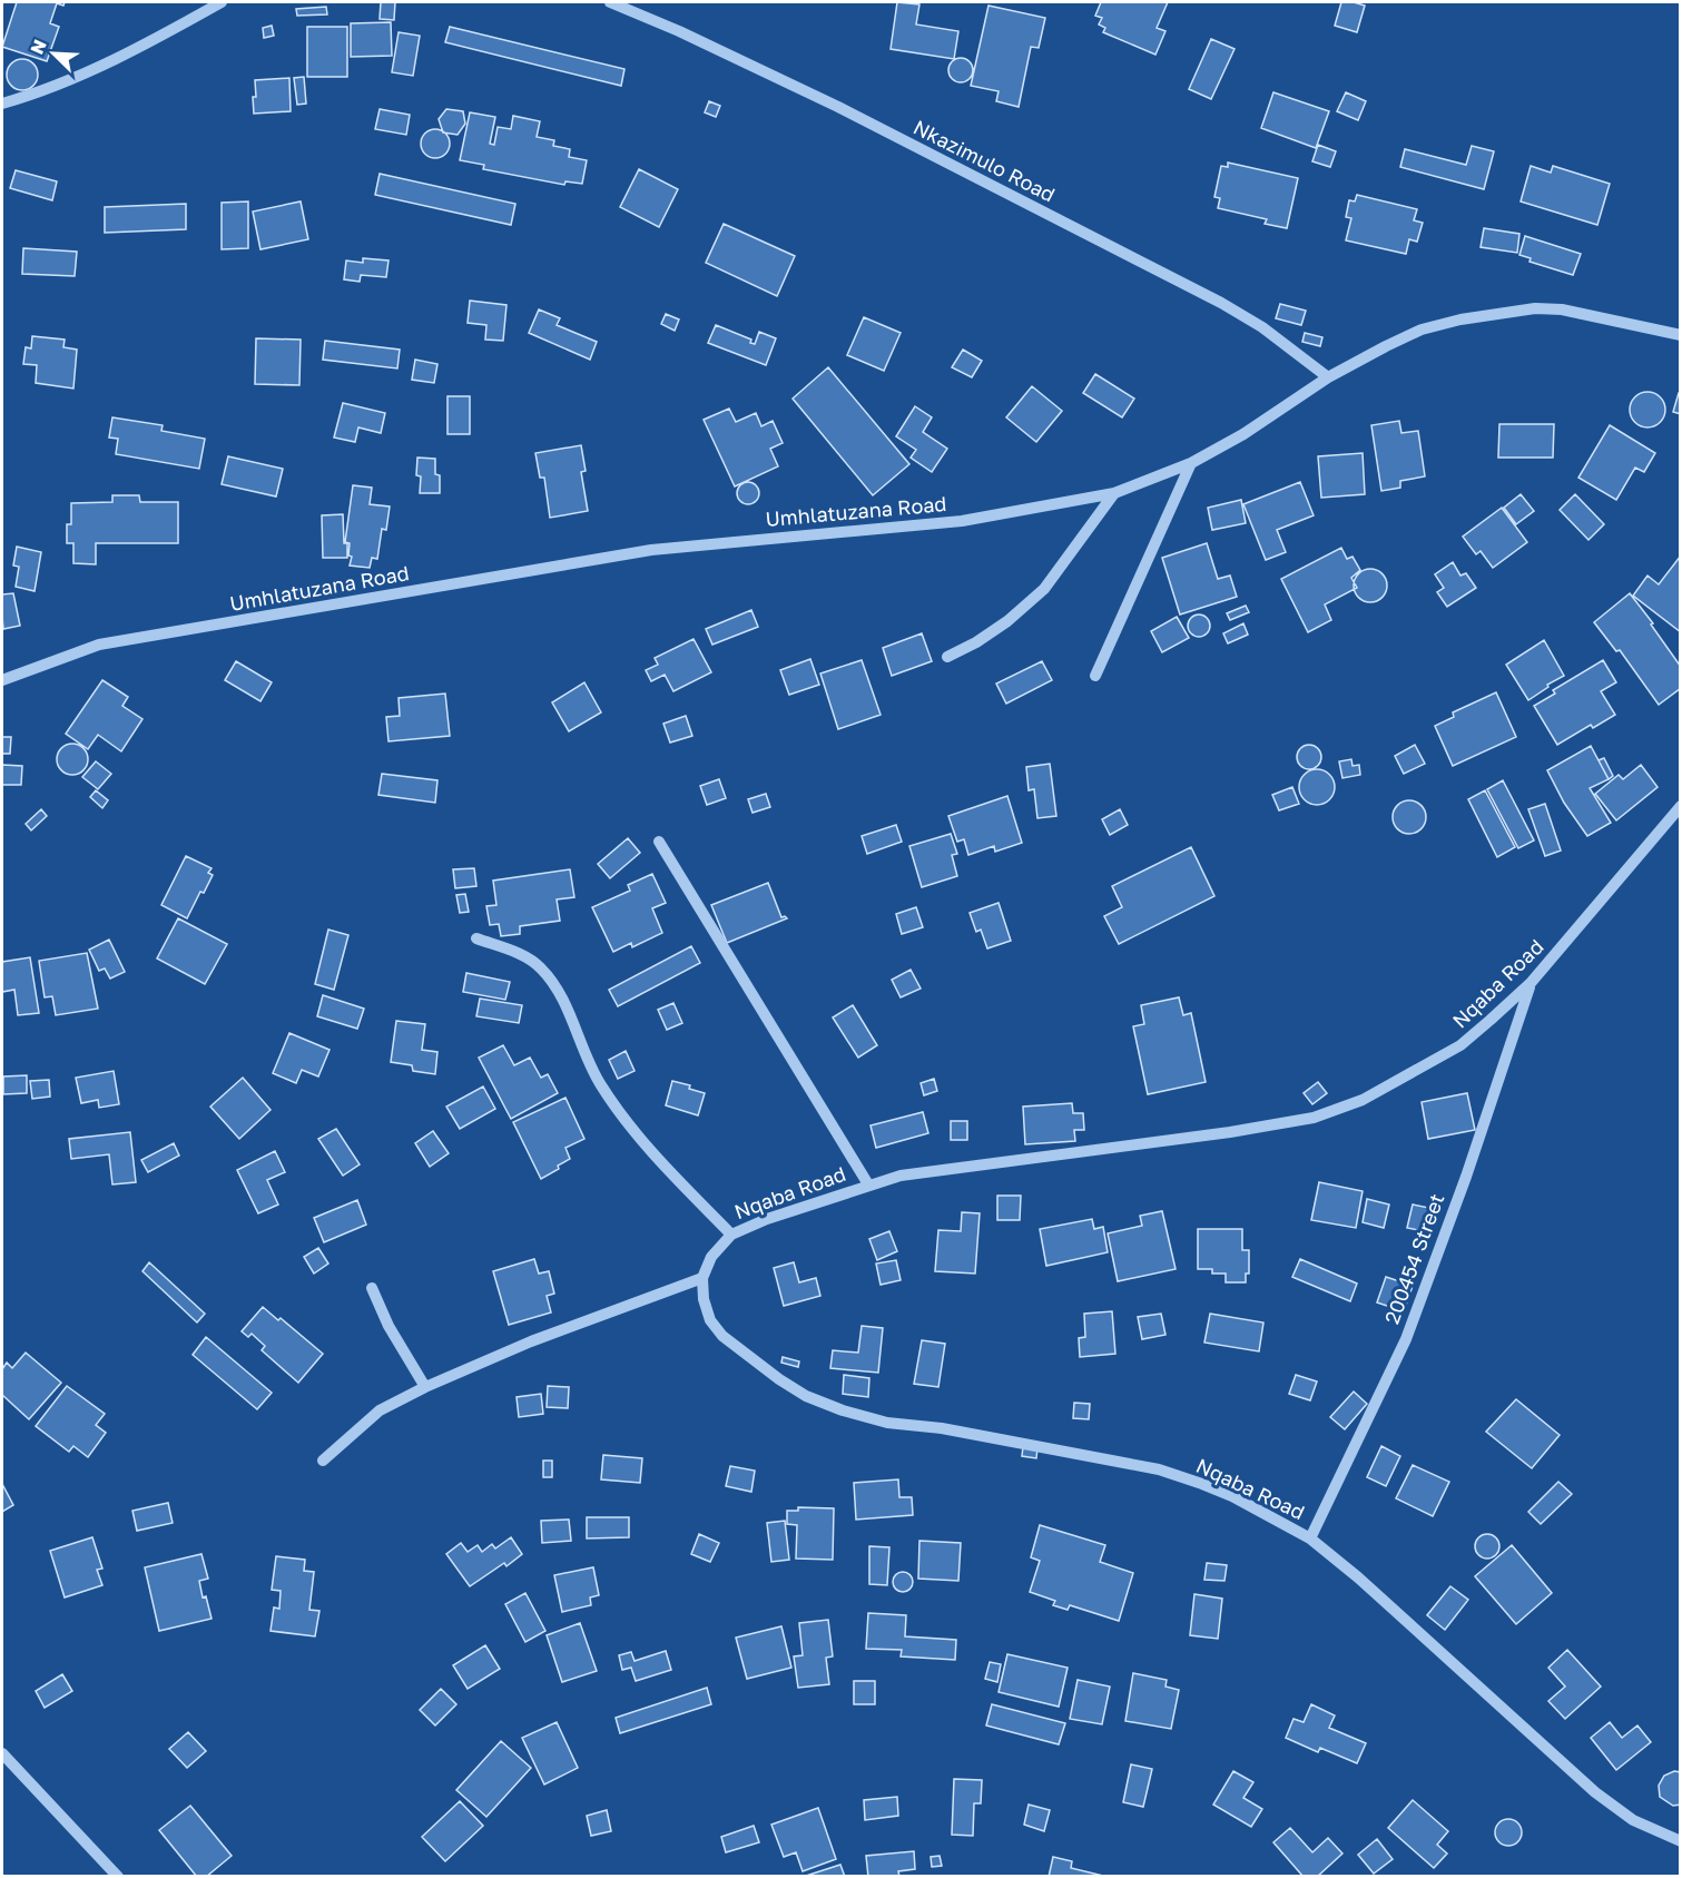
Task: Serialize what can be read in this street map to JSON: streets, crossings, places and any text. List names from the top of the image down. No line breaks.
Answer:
{"streets":{"street":["Nkazimulo Road","Umhlatuzana Road","Nqaba Road","200454 Street"]},"crossings":[["Nkazimulo Road","Umhlatuzana Road"],["Nqaba Road","200454 Street"]],"north":"top left"}
